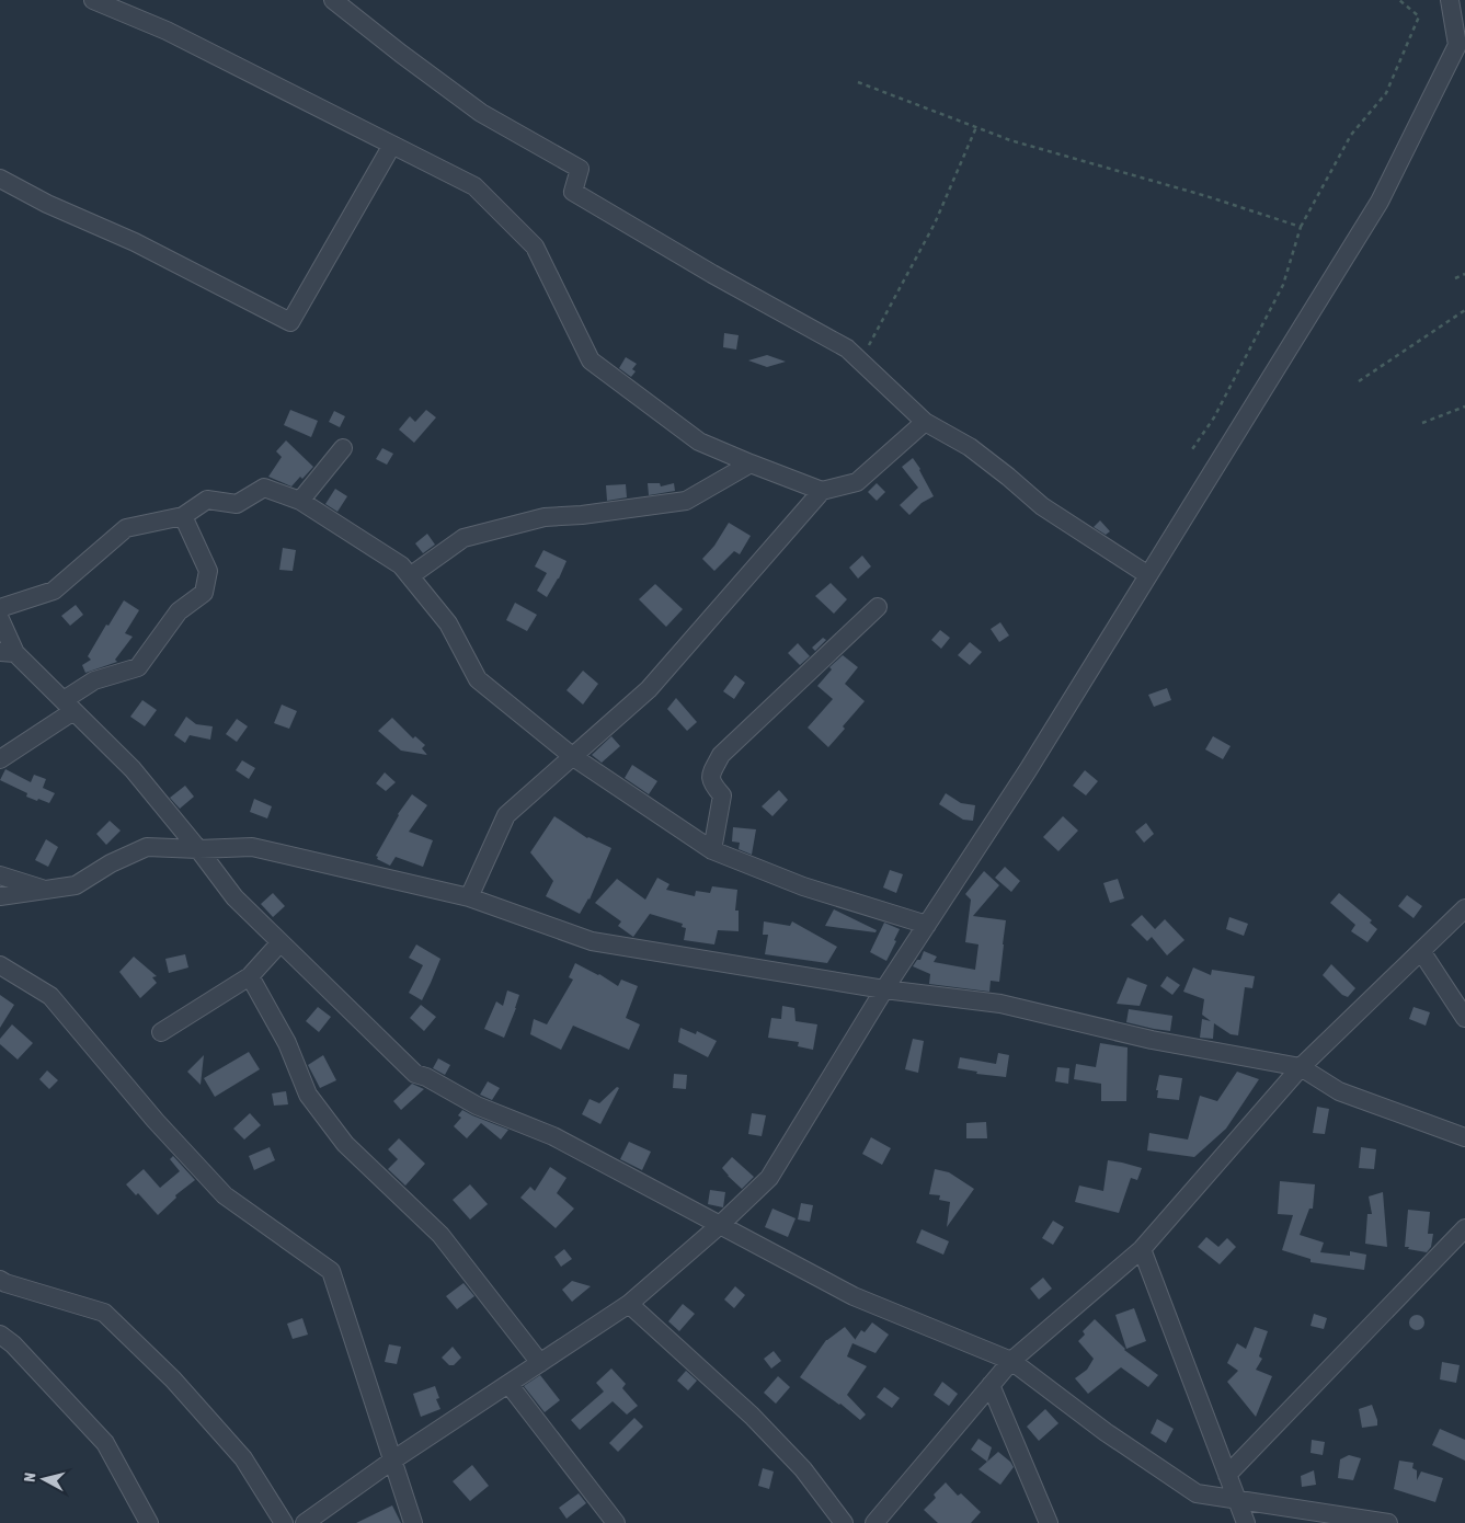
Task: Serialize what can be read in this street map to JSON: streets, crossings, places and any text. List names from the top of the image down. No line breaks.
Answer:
{"north":"left"}
